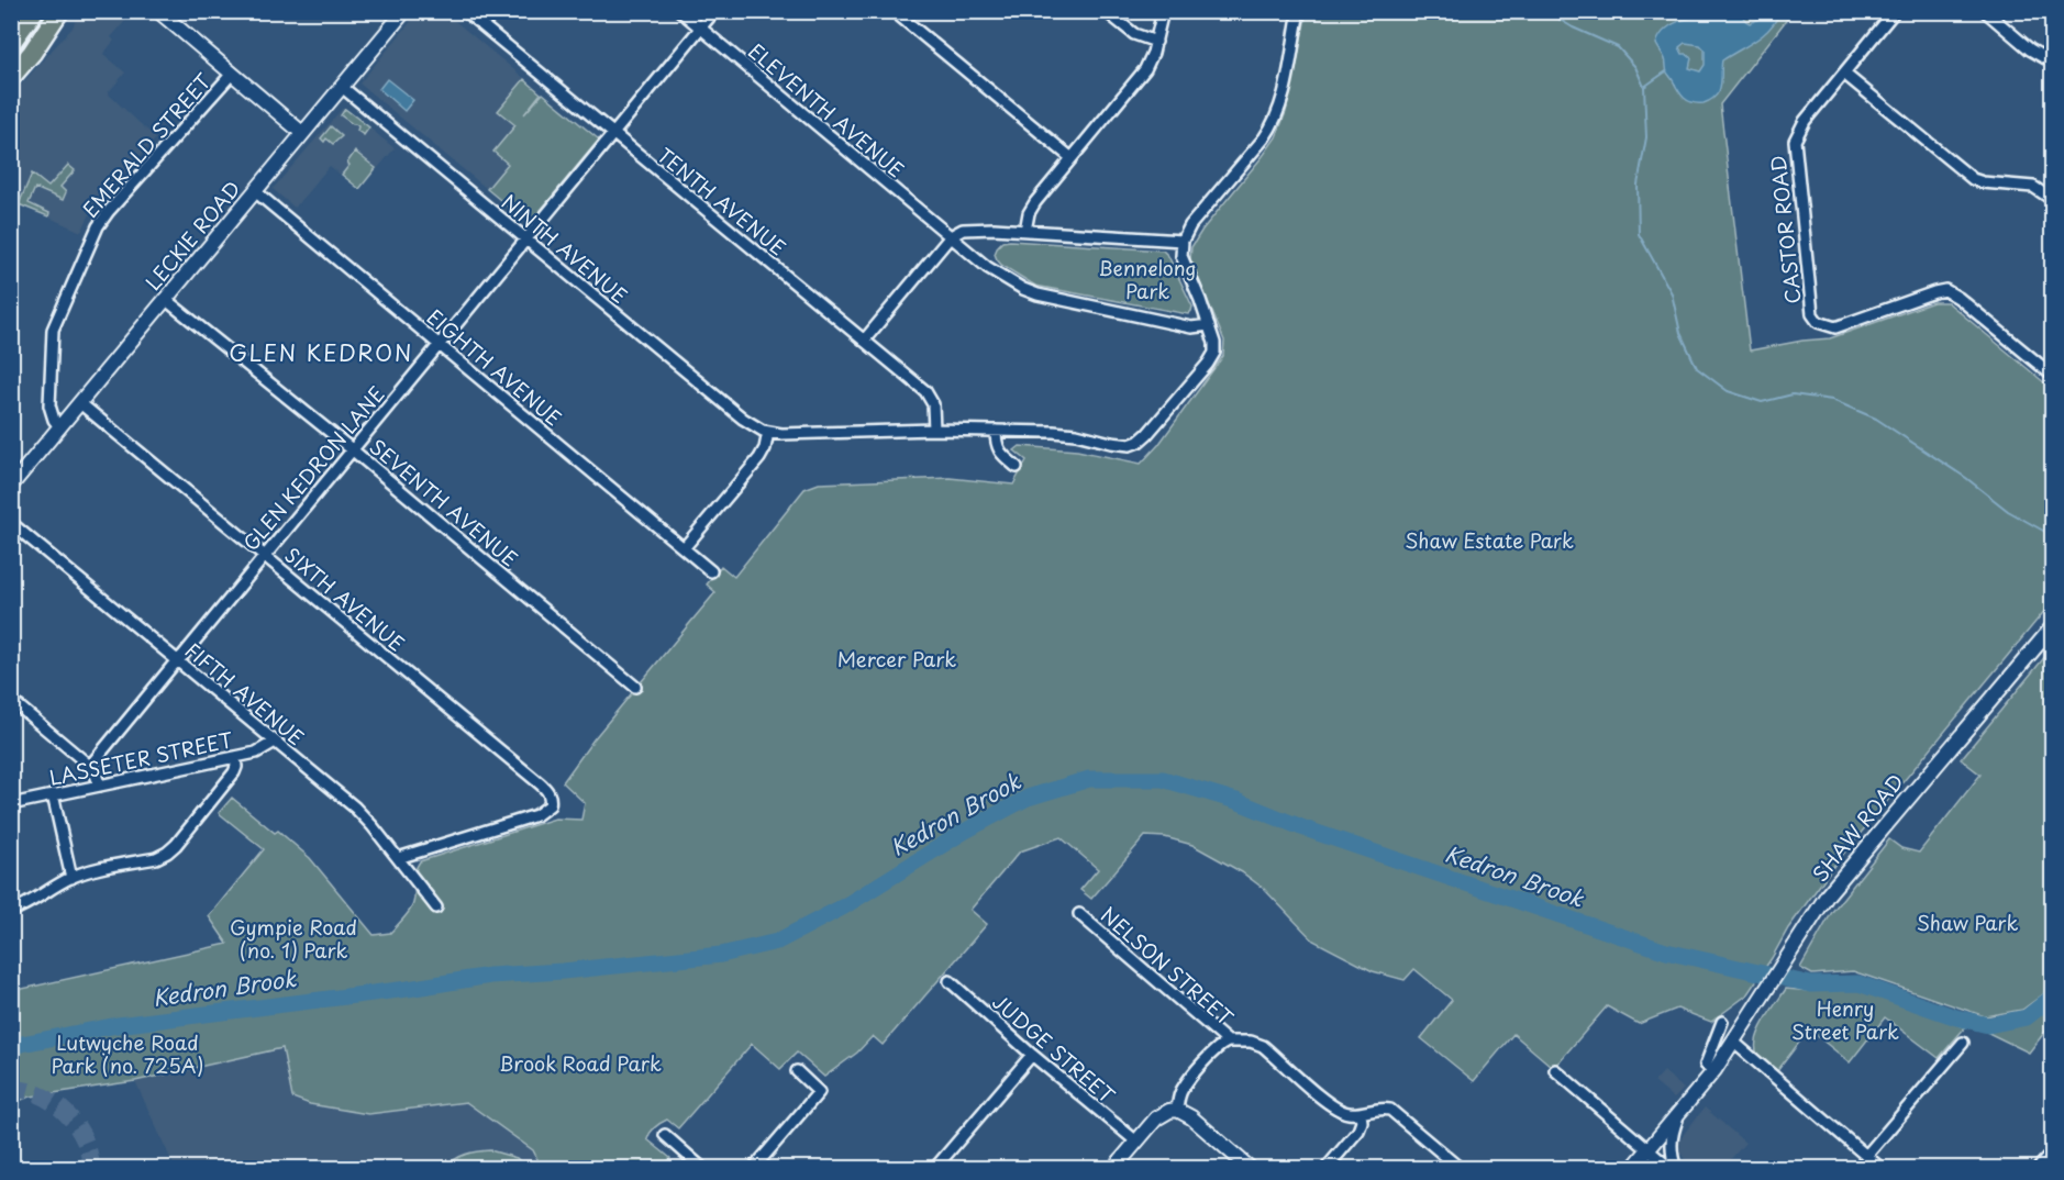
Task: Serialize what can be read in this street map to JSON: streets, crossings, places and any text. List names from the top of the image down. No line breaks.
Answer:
{"streets":{"street":["ELEVENTH AVENUE","EMERALD STREET","TENTH AVENUE","CASTOR ROAD","LECKIE ROAD","NINTH AVENUE","EIGHTH AVENUE","GLEN KEDRON LANE","SEVENTH AVENUE","SIXTH AVENUE","FIFTH AVENUE","LASSETER STREET","SHAW ROAD","NELSON STREET","JUDGE STREET"]},"crossings":[["ELEVENTH AVENUE","GLEN KEDRON LANE"],["EMERALD STREET","LECKIE ROAD"],["TENTH AVENUE","GLEN KEDRON LANE"],["LECKIE ROAD","NINTH AVENUE"],["LECKIE ROAD","EIGHTH AVENUE"],["LECKIE ROAD","SEVENTH AVENUE"],["LECKIE ROAD","SIXTH AVENUE"],["NINTH AVENUE","GLEN KEDRON LANE"],["EIGHTH AVENUE","GLEN KEDRON LANE"],["GLEN KEDRON LANE","SEVENTH AVENUE"],["GLEN KEDRON LANE","SIXTH AVENUE"],["GLEN KEDRON LANE","FIFTH AVENUE"],["SIXTH AVENUE","FIFTH AVENUE"],["FIFTH AVENUE","LASSETER STREET"]],"districts":["GLEN KEDRON"],"water":["Kedron Brook"],"parks":["Bennelong Park","Shaw Estate Park","Mercer Park","Shaw Park","Gympie Road (no. 1) Park","Henry Street Park","Lutwyche Road Park (no. 725A)","Brook Road Park"]}
